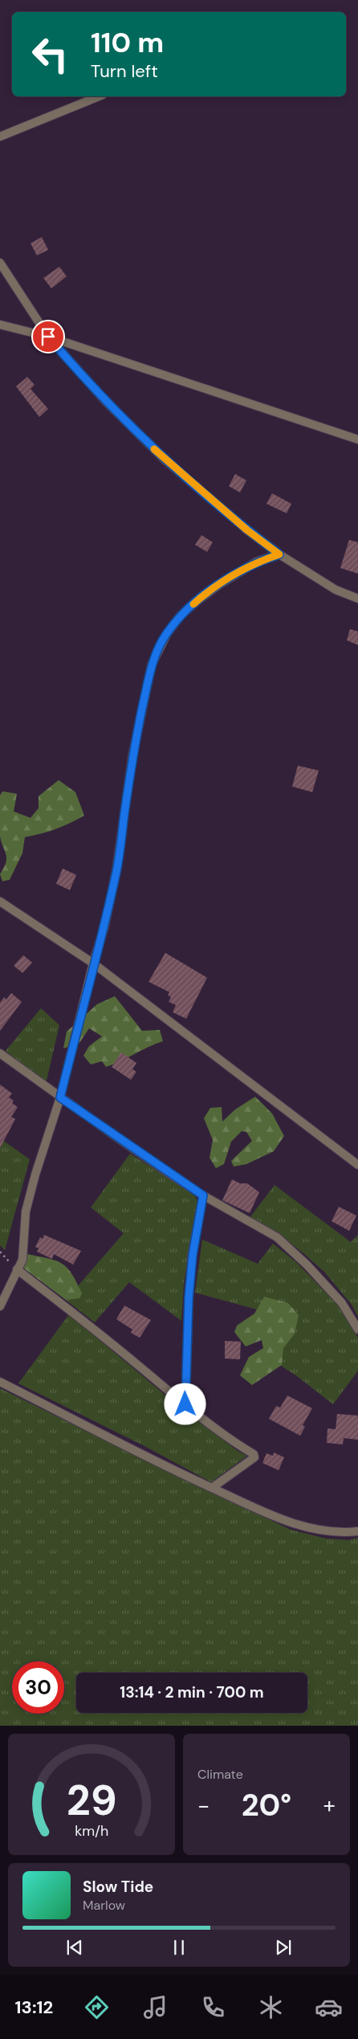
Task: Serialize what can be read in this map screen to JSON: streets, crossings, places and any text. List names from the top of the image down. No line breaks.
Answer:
{"page":{"turn":["110 m","Turn left"],"limit":"30","trip":"13:14 · 2 min · 700 m","tile":"Climate","heat":["−","20°","+"],"song":["Slow Tide","Marlow"],"tabs":"13:12","gauge":["29","km/h"]}}
